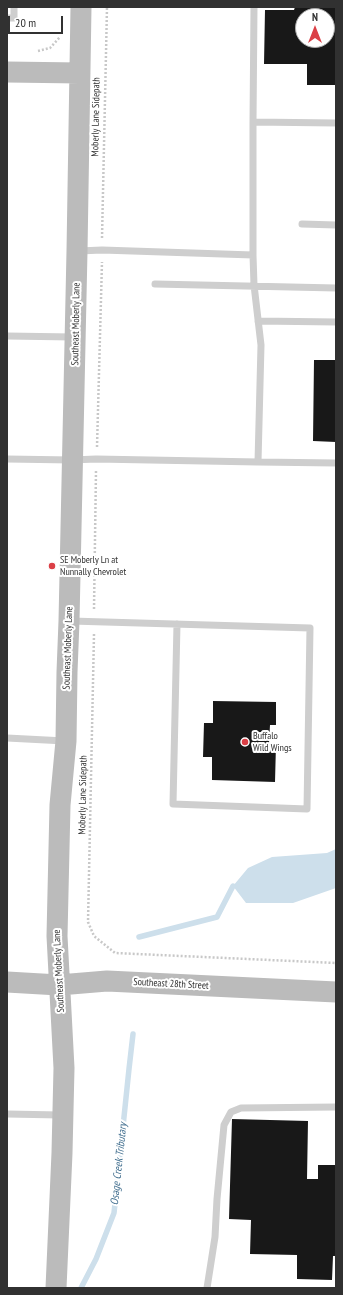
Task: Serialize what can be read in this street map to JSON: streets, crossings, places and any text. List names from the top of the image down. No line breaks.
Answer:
{"streets":{"street":["Southeast Moberly Lane","Southeast 28th Street"],"path":["Moberly Lane Sidepath"]},"crossings":[["Southeast Moberly Lane","Southeast 28th Street"]],"water":["Osage Creek Tributary"],"places":["SE Moberly Ln at Nunnally Chevrolet","Buffalo Wild Wings"],"scale_bar":"20 m","north":"top"}
